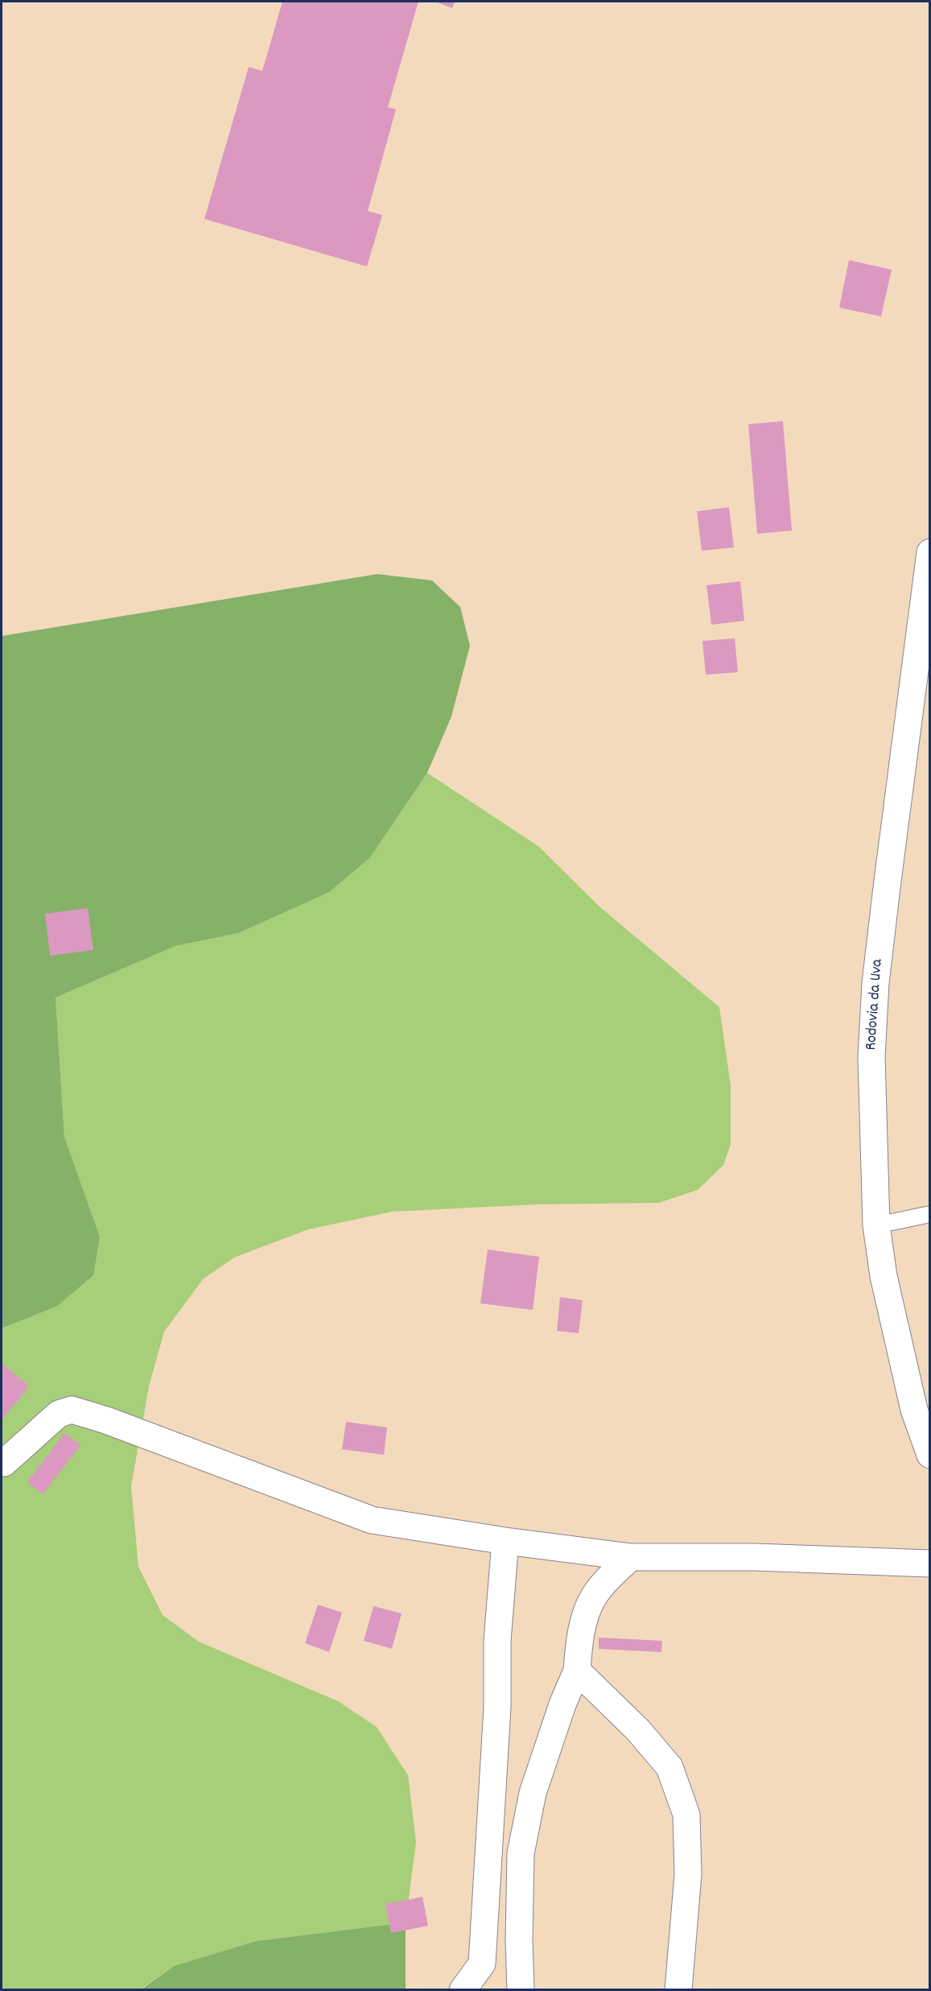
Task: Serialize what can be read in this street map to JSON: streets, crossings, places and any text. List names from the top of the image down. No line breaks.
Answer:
{"streets":{"street":["Rodovia da Uva"]}}
